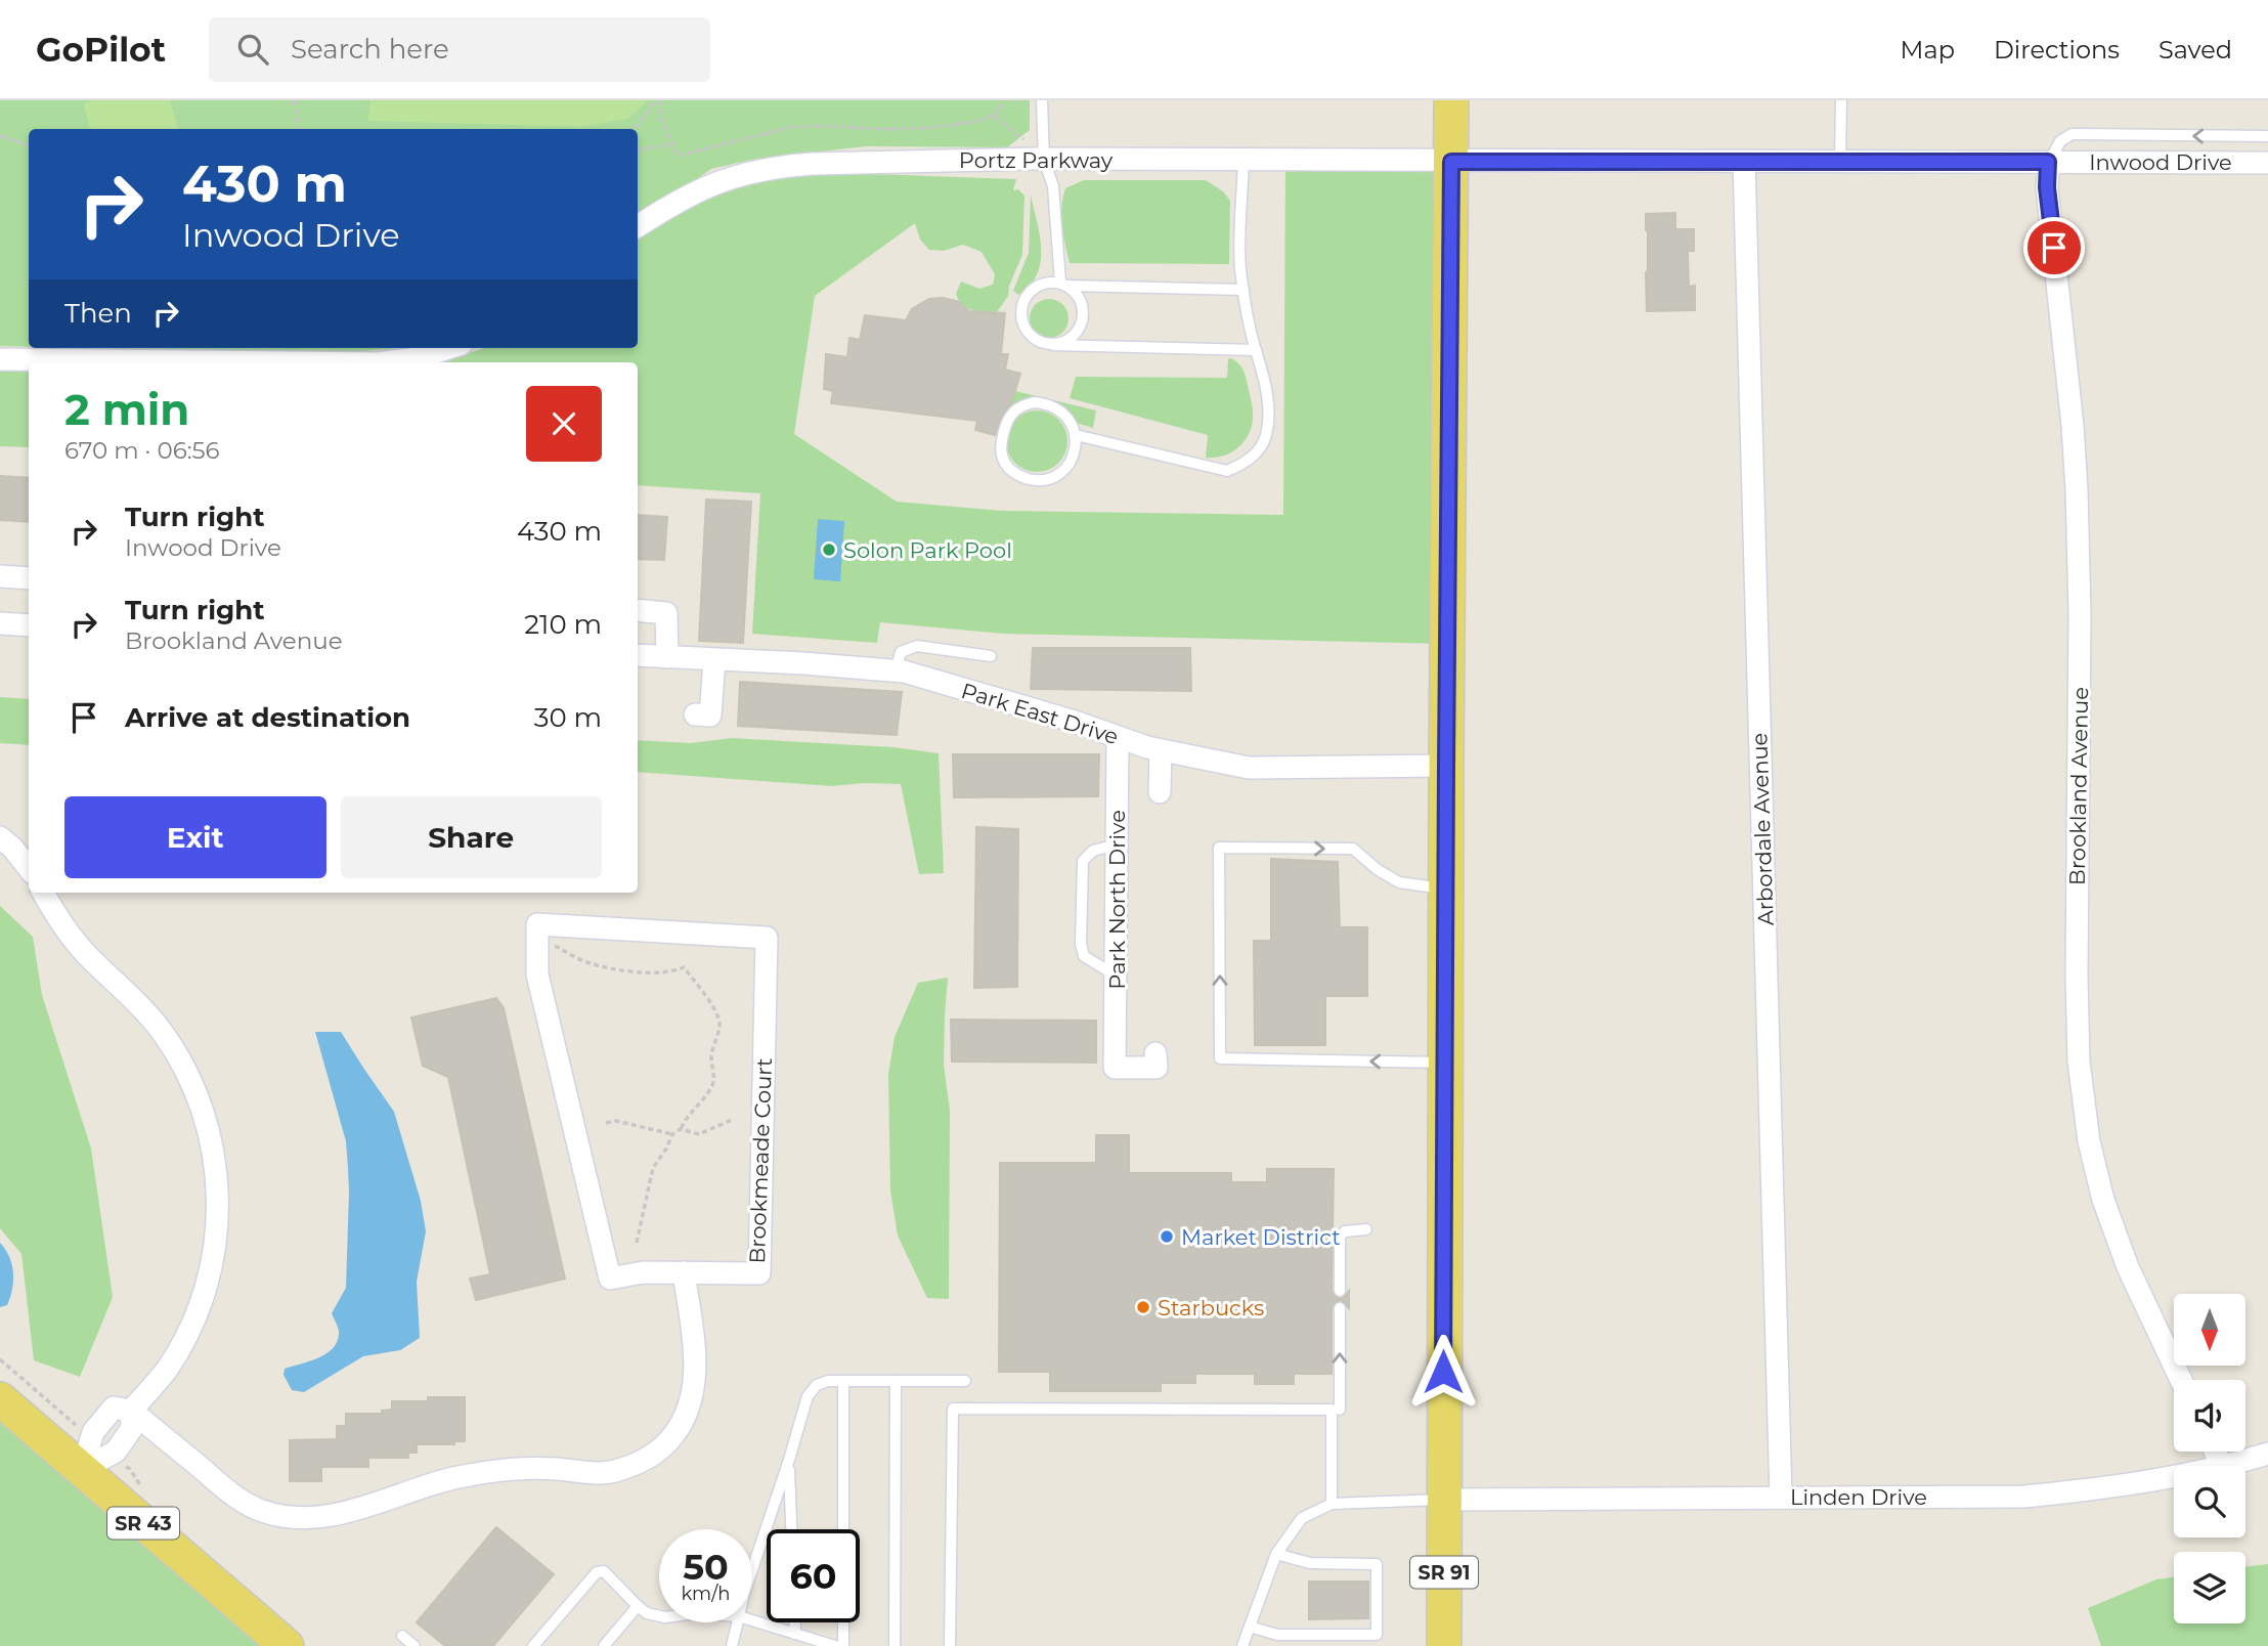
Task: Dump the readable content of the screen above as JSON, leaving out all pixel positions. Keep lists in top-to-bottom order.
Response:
{
  "streets": {
    "main road": ["SR 43", "SR 91"],
    "street": [
      "Portz Parkway",
      "Inwood Drive",
      "Park East Drive",
      "Brookland Avenue",
      "Arbordale Avenue",
      "Park North Drive",
      "Brookmeade Court",
      "Linden Drive"
    ]
  },
  "crossings": [
    ["Portz Parkway", "Inwood Drive"],
    ["Portz Parkway", "SR 91"],
    ["Inwood Drive", "Brookland Avenue"],
    ["Inwood Drive", "Arbordale Avenue"],
    ["Inwood Drive", "SR 91"],
    ["Park East Drive", "Park North Drive"],
    ["Park East Drive", "SR 91"],
    ["Arbordale Avenue", "Linden Drive"],
    ["Linden Drive", "SR 91"]
  ],
  "places": ["Solon Park Pool", "Market District", "Starbucks"],
  "north": "bottom",
  "page": {
    "header": "GoPilot",
    "search": "Search here",
    "nav": ["Map", "Directions", "Saved"],
    "turn": ["430 m", "Inwood Drive"],
    "then": "Then",
    "heading": ["2 min", "670 m · 06:56"],
    "list": [
      {
        "name": "Turn right",
        "note": "Inwood Drive",
        "value": "430 m"
      },
      {
        "name": "Turn right",
        "note": "Brookland Avenue",
        "value": "210 m"
      },
      {
        "name": "Arrive at destination",
        "value": "30 m"
      }
    ],
    "buttons": ["Exit", "Share"],
    "speed": "50 km/h",
    "limit": "60"
  }
}
